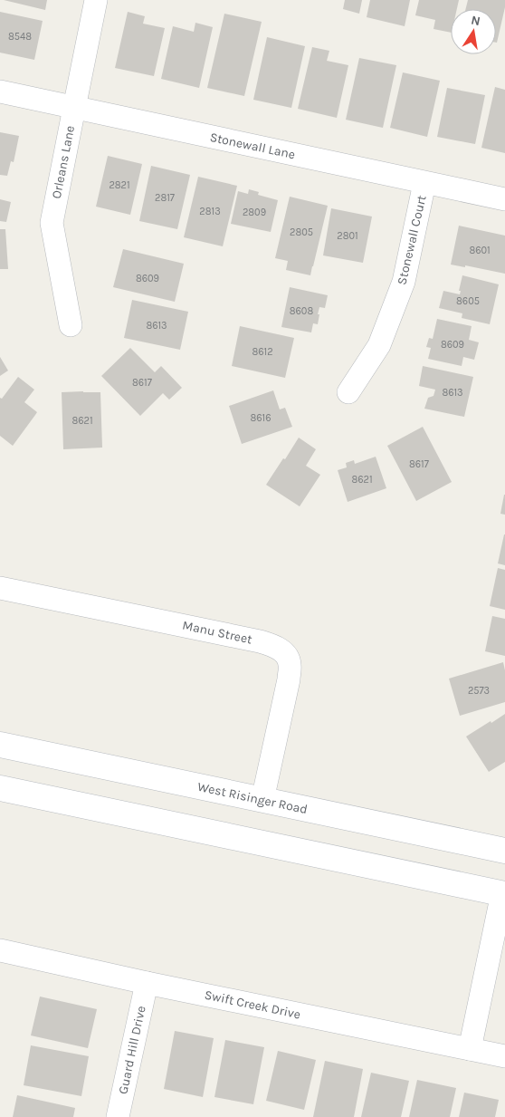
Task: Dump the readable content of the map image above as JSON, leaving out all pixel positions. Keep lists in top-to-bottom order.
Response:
{
  "streets": {
    "main road": ["West Risinger Road"],
    "street": [
      "Stonewall Lane",
      "Orleans Lane",
      "Stonewall Court",
      "Manu Street",
      "Swift Creek Drive",
      "Guard Hill Drive"
    ]
  },
  "crossings": [
    ["Stonewall Lane", "Orleans Lane"],
    ["Stonewall Lane", "Stonewall Court"],
    ["Manu Street", "West Risinger Road"],
    ["Swift Creek Drive", "Guard Hill Drive"]
  ],
  "house_numbers": [
    "8548",
    "2821",
    "2817",
    "2813",
    "2809",
    "2805",
    "2801",
    "8601",
    "8609",
    "8605",
    "8608",
    "8613",
    "8609",
    "8612",
    "8617",
    "8613",
    "8616",
    "8621",
    "8617",
    "8621",
    "2573"
  ],
  "north": "top"
}
